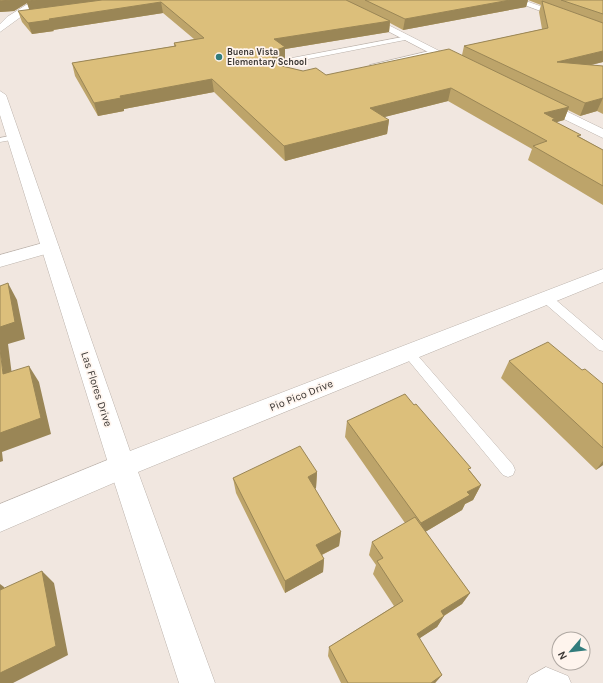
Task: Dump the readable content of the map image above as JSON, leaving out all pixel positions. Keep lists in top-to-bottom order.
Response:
{
  "streets": {
    "street": ["Las Flores Drive", "Pio Pico Drive"]
  },
  "crossings": [
    ["Las Flores Drive", "Pio Pico Drive"]
  ],
  "places": ["Buena Vista Elementary School"],
  "north": "bottom left"
}
